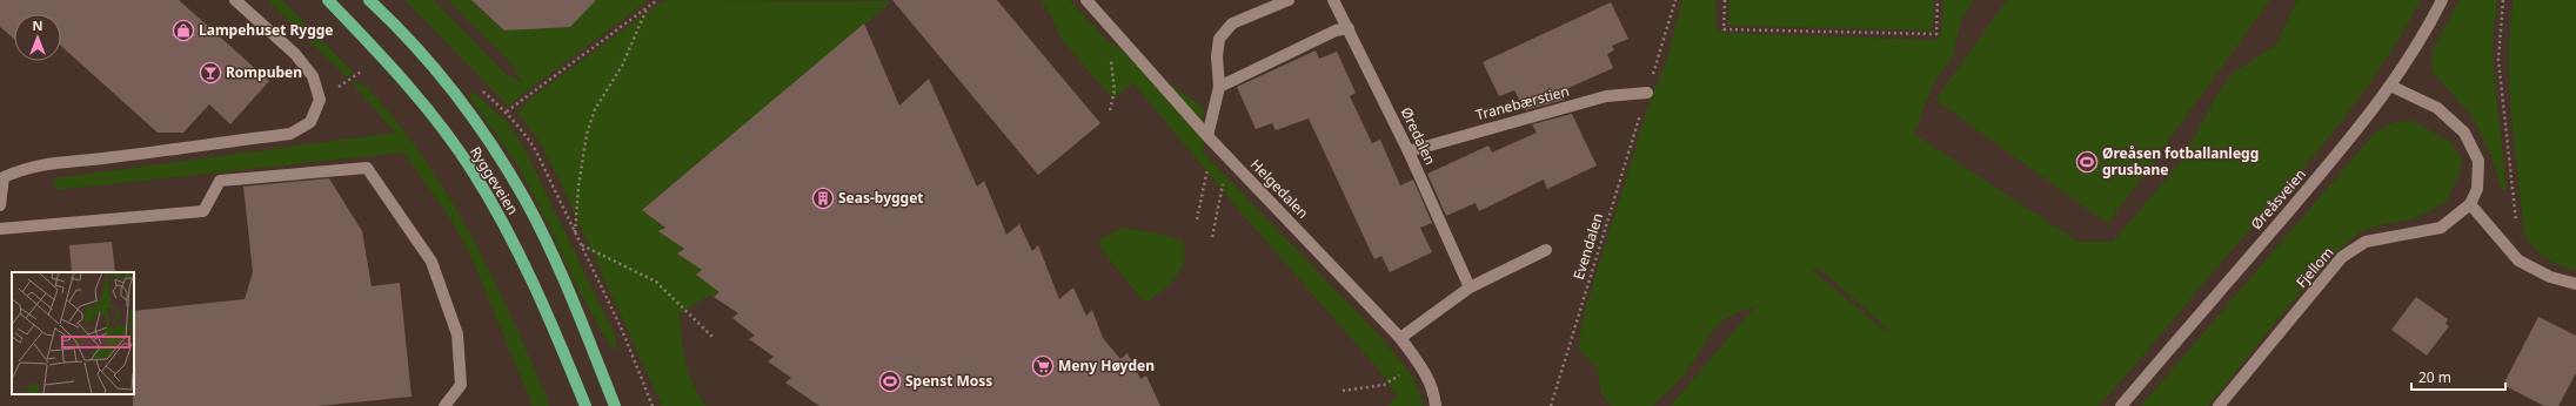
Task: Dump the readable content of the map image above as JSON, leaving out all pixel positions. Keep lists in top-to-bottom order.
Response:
{
  "streets": {
    "main road": ["Ryggeveien"],
    "street": [
      "Tranebærstien",
      "Øredalen",
      "Helgedalen",
      "Øreåsveien",
      "Fjellom"
    ],
    "path": ["Evendalen"]
  },
  "crossings": [
    ["Tranebærstien", "Øredalen"],
    ["Tranebærstien", "Evendalen"]
  ],
  "places": {
    "shop": ["Lampehuset Rygge"],
    "bar": ["Rompuben"],
    "sports": ["Øreåsen fotballanlegg grusbane", "Spenst Moss"],
    "building": ["Seas-bygget"],
    "supermarket": ["Meny Høyden"]
  },
  "scale_bar": "20 m",
  "north": "top"
}
